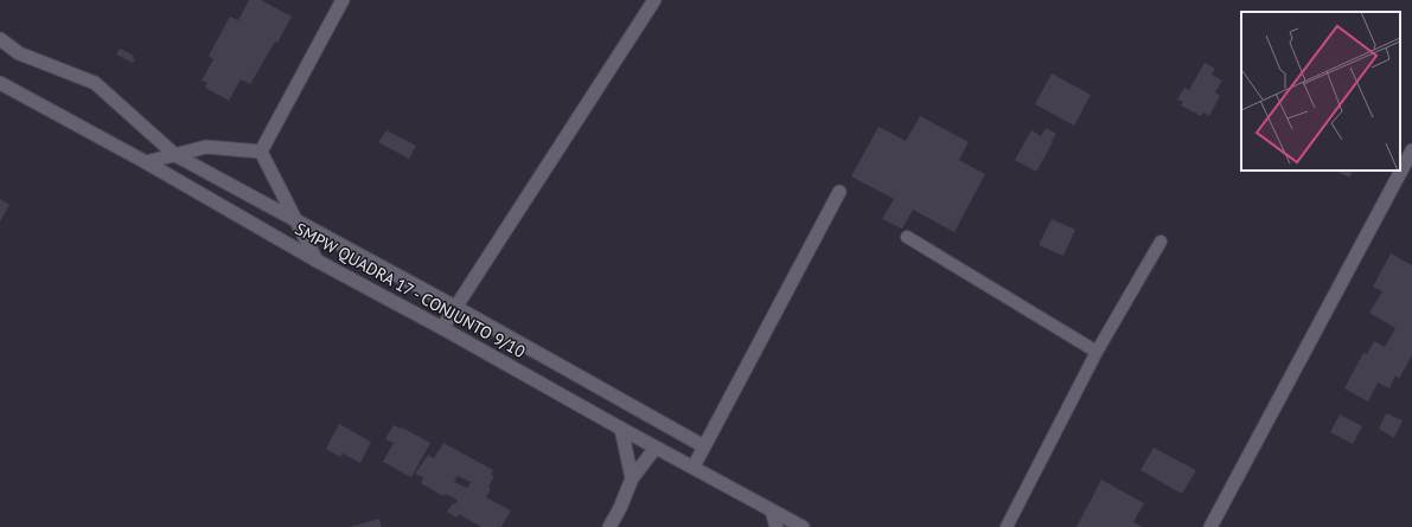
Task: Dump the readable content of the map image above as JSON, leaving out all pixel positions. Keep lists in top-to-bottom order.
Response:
{
  "streets": {
    "street": ["SMPW QUADRA 17 - CONJUNTO 9/10"]
  }
}
